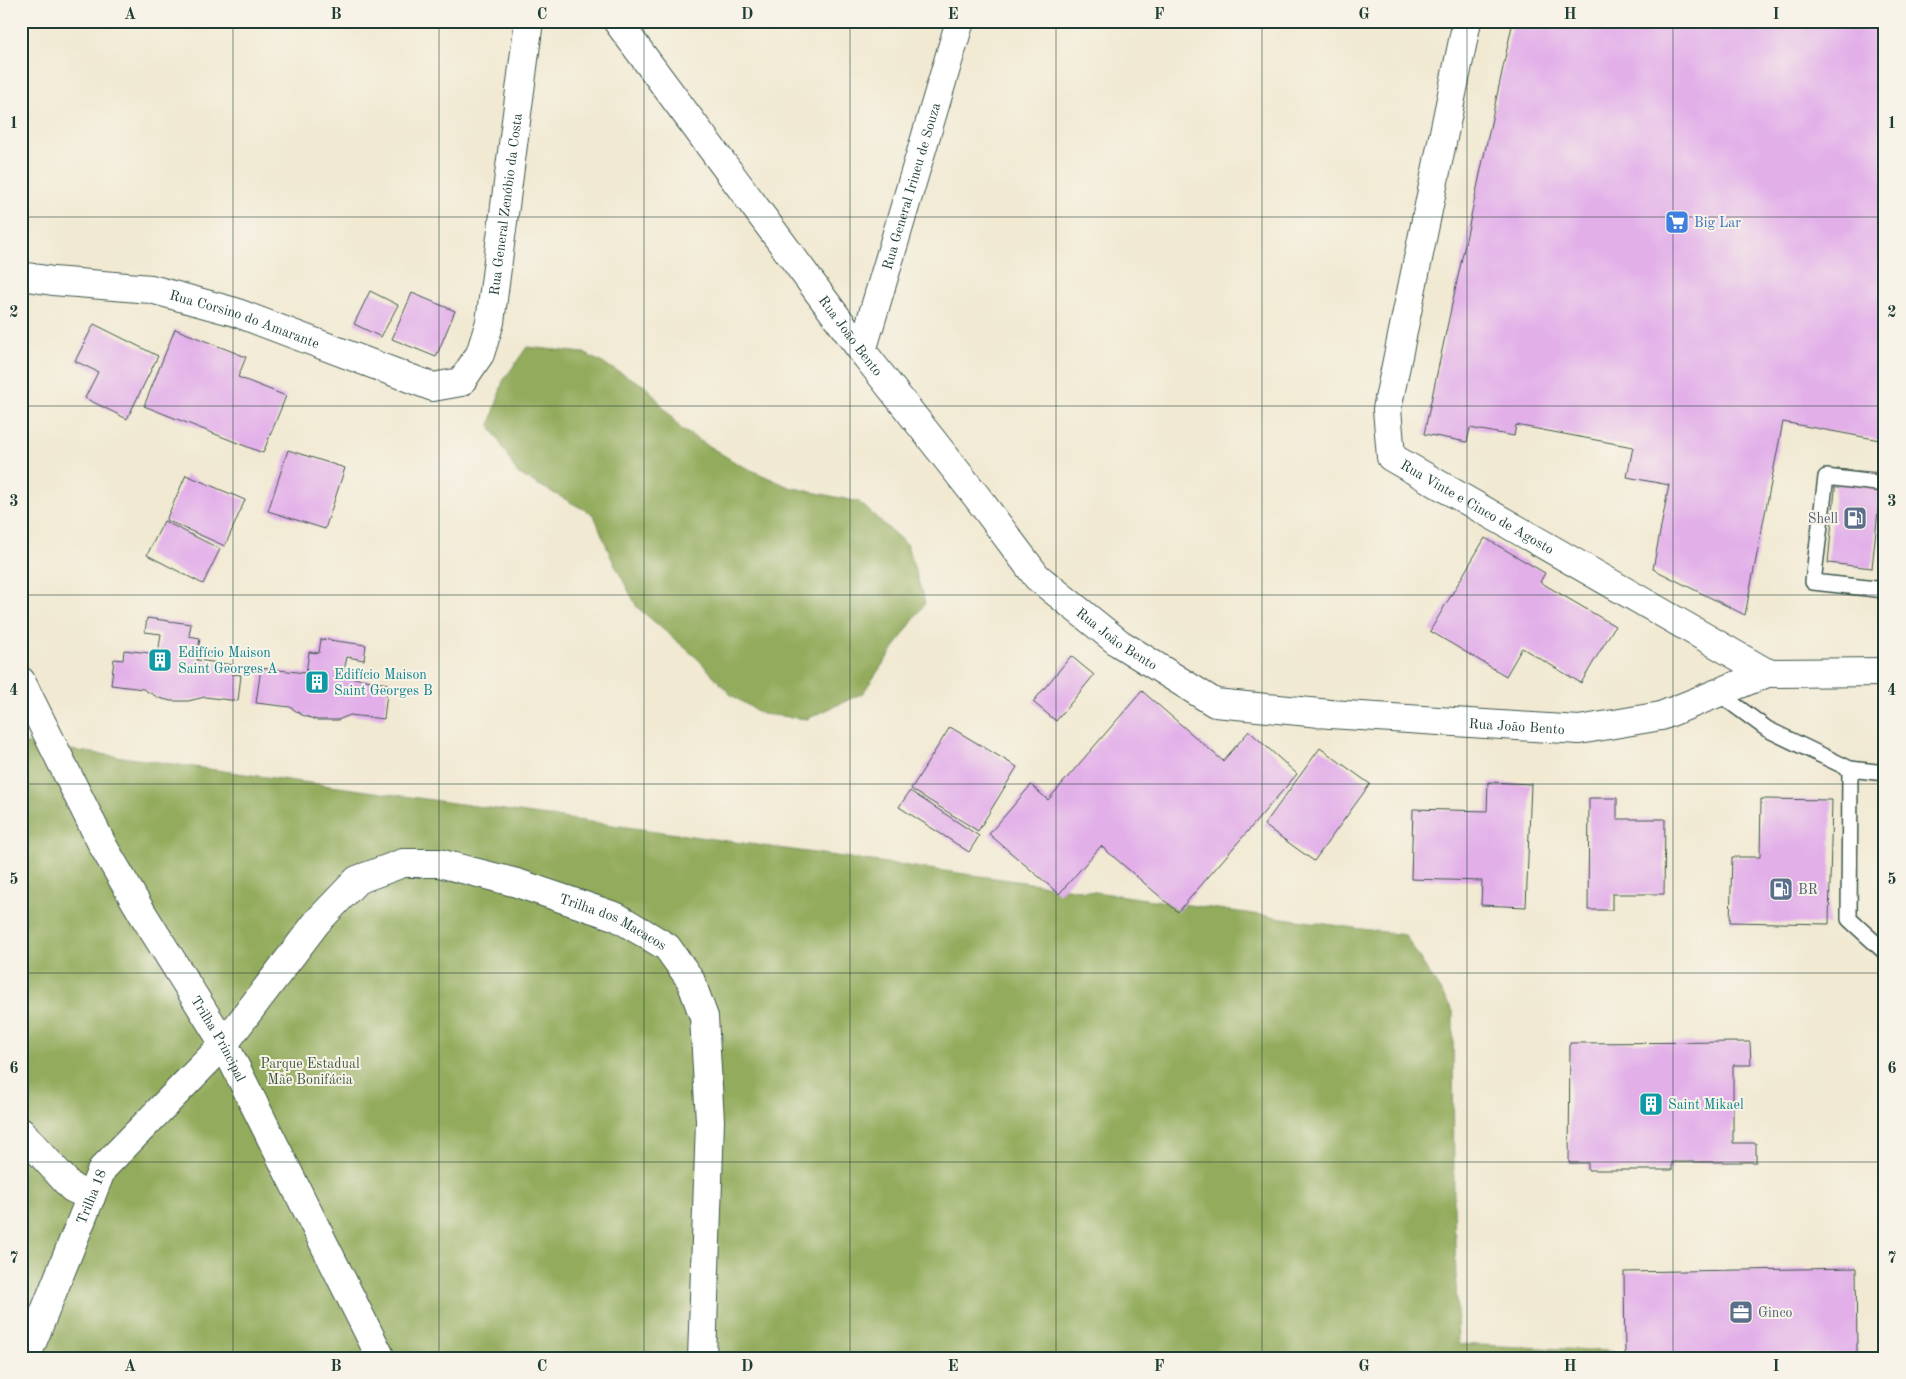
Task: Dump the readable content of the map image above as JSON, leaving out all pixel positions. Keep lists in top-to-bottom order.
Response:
{
  "streets": {
    "street": [
      "Rua General Irineu de Souza",
      "Rua General Zenóbio da Costa",
      "Rua Corsino do Amarante",
      "Rua João Bento",
      "Rua Vinte e Cinco de Agosto",
      "Trilha dos Macacos",
      "Trilha Principal",
      "Trilha 18"
    ]
  },
  "crossings": [
    ["Rua General Irineu de Souza", "Rua João Bento"],
    ["Rua General Zenóbio da Costa", "Rua Corsino do Amarante"],
    ["Rua João Bento", "Rua Vinte e Cinco de Agosto"],
    ["Trilha dos Macacos", "Trilha Principal"],
    ["Trilha dos Macacos", "Trilha 18"],
    ["Trilha Principal", "Trilha 18"]
  ],
  "parks": ["Parque Estadual Mãe Bonifácia"],
  "places": {
    "supermarket": ["Big Lar"],
    "fuel station": ["Shell", "BR"],
    "building": ["Edifício Maison Saint Georges A", "Edifício Maison Saint Georges B", "Saint Mikael"],
    "office": ["Ginco"]
  },
  "grid": {
    "columns": [
      "A",
      "B",
      "C",
      "D",
      "E",
      "F",
      "G",
      "H",
      "I"
    ],
    "rows": [
      "1",
      "2",
      "3",
      "4",
      "5",
      "6",
      "7"
    ]
  }
}
